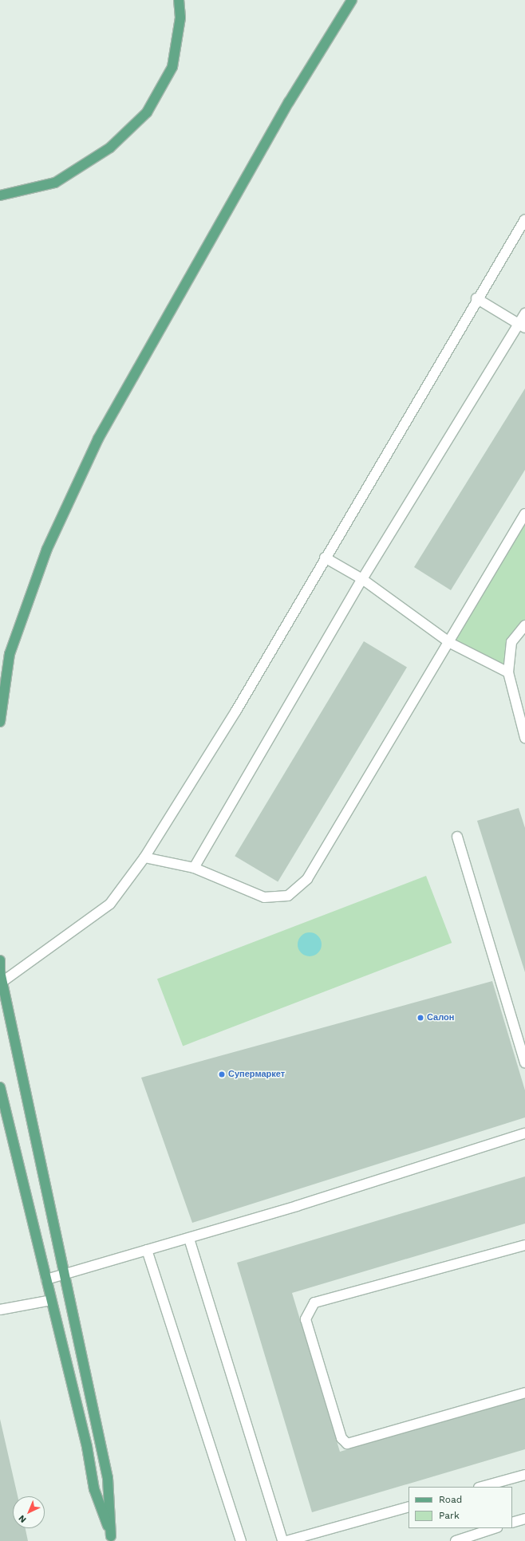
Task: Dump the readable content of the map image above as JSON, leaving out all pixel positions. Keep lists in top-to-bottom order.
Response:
{
  "places": ["Салон", "Супермаркет"],
  "legend": ["Road", "Park"],
  "north": "bottom left"
}
